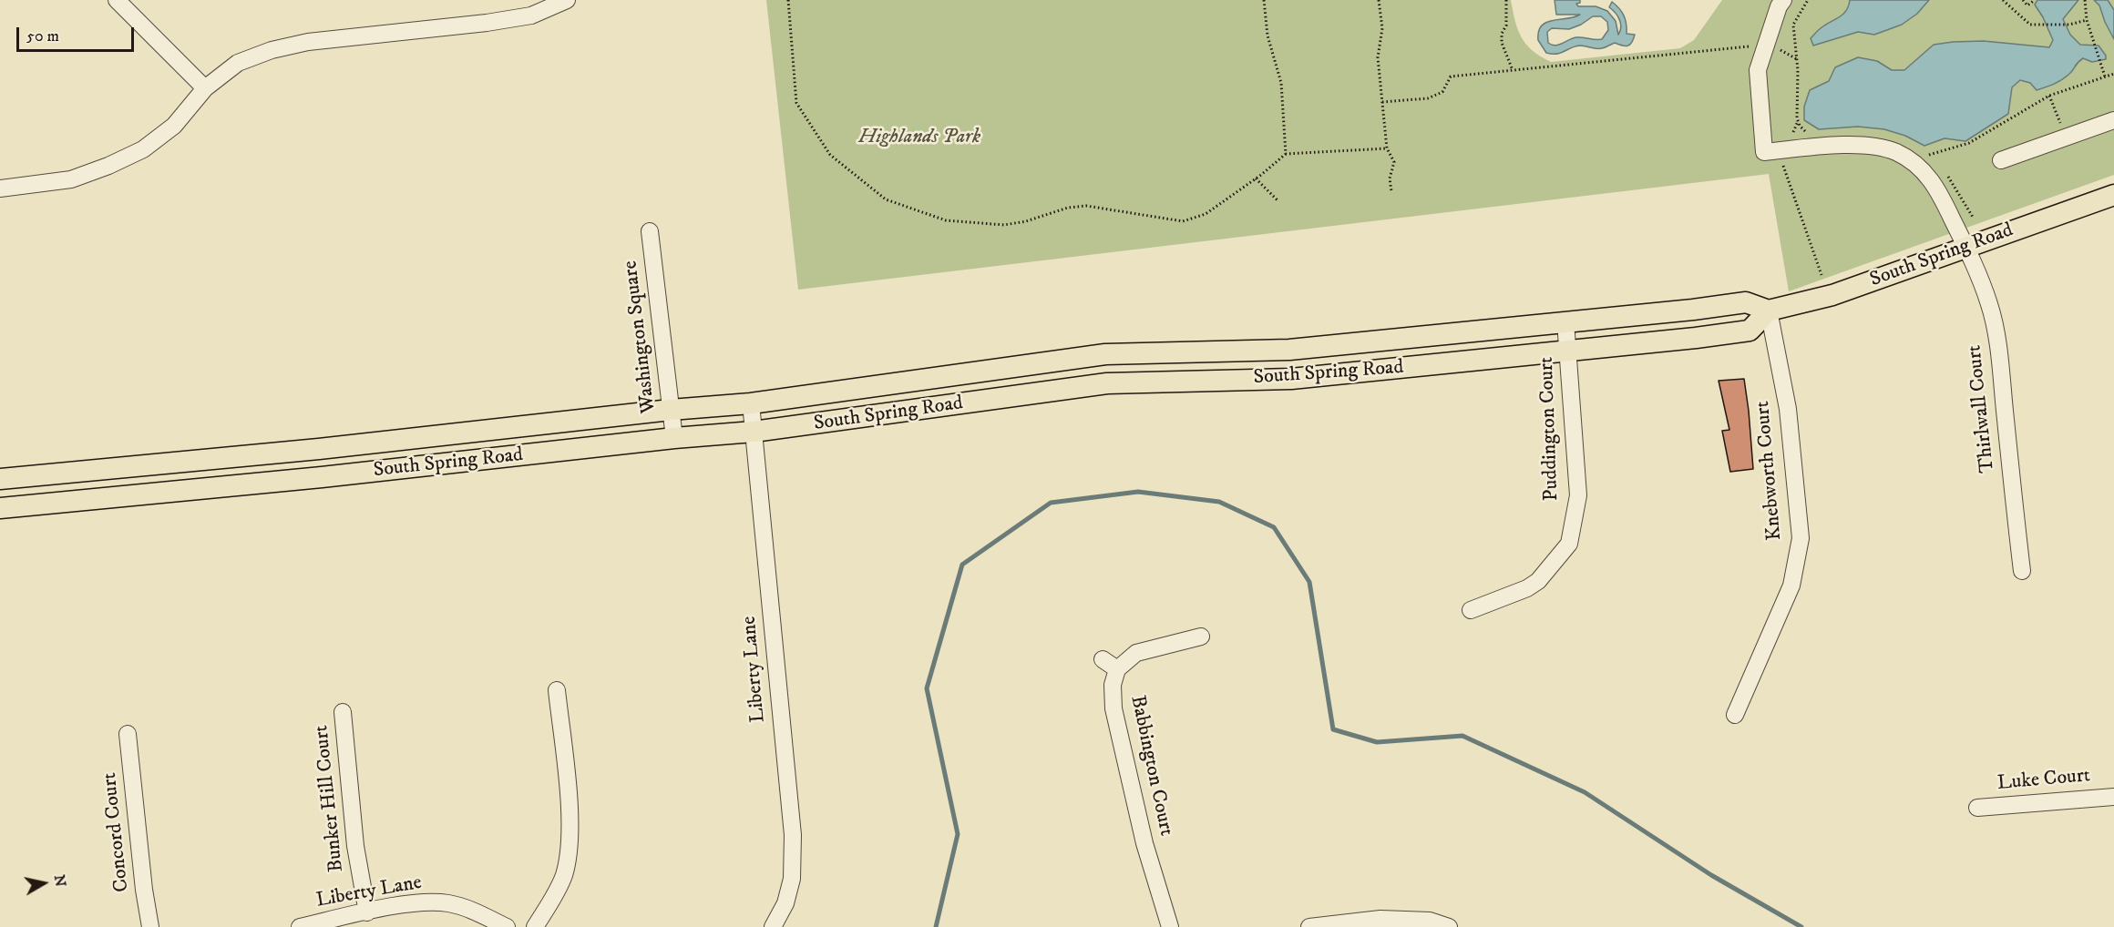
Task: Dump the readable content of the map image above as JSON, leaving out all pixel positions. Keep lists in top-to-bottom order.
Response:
{
  "streets": {
    "main road": ["South Spring Road"],
    "street": [
      "Washington Square",
      "Thirlwall Court",
      "Puddington Court",
      "Knebworth Court",
      "Liberty Lane",
      "Babbington Court",
      "Luke Court",
      "Bunker Hill Court",
      "Concord Court"
    ]
  },
  "crossings": [
    ["South Spring Road", "Washington Square"],
    ["South Spring Road", "Thirlwall Court"],
    ["South Spring Road", "Puddington Court"],
    ["South Spring Road", "Knebworth Court"],
    ["South Spring Road", "Liberty Lane"],
    ["Liberty Lane", "Bunker Hill Court"]
  ],
  "parks": ["Highlands Park"],
  "scale_bar": "50 m",
  "north": "right"
}
